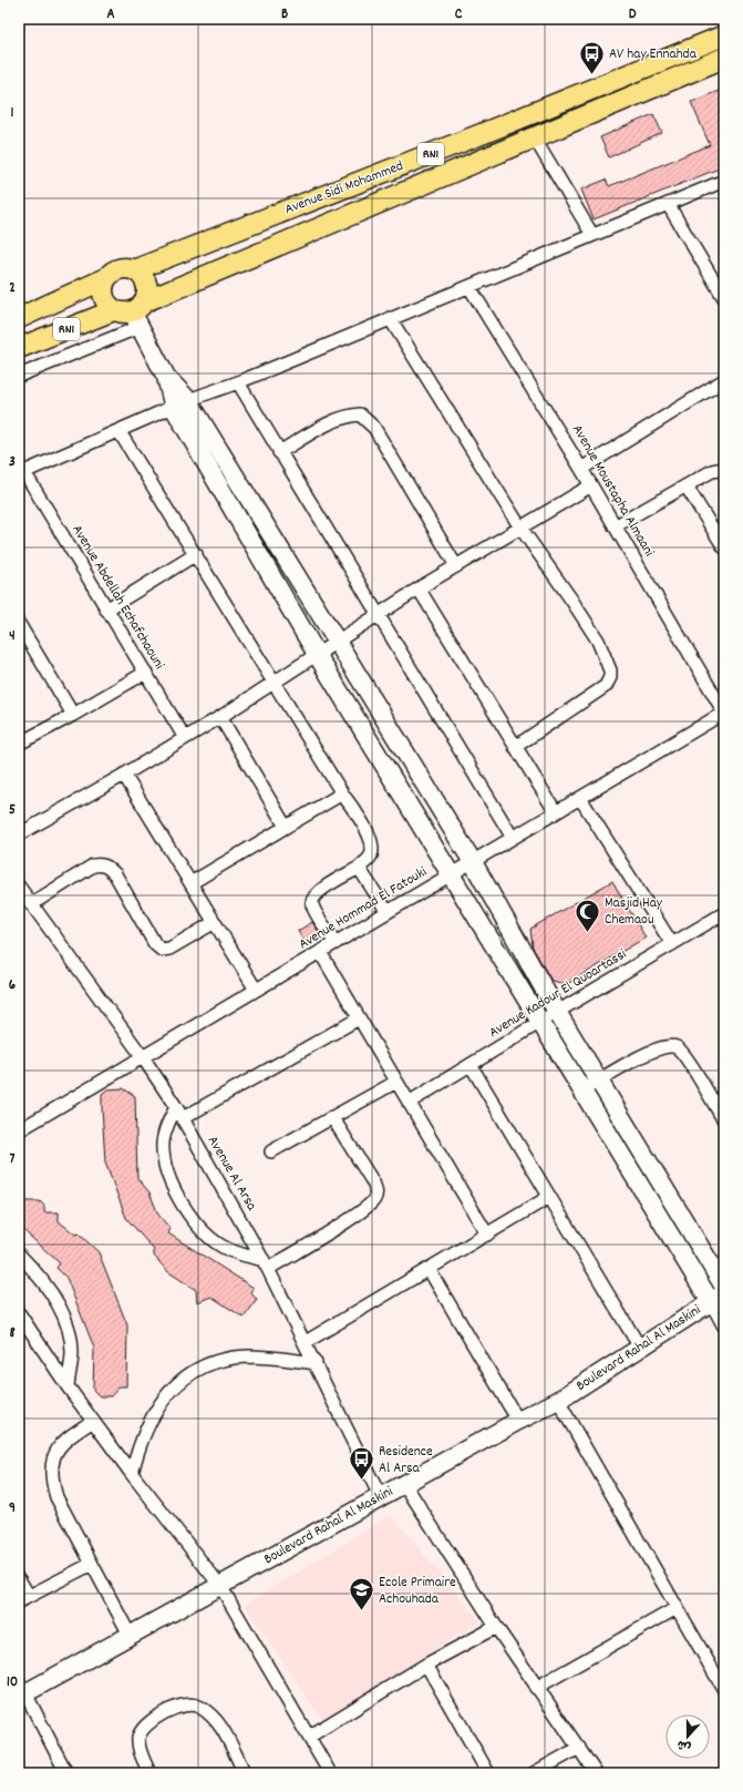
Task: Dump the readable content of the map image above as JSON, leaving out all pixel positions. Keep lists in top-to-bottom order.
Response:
{
  "streets": {
    "main road": ["RN1", "Avenue Sidi Mohammed"],
    "street": [
      "Avenue Moustapha Almaani",
      "Avenue Abdellah Echafchaouni",
      "Avenue Hommad El Fatouki",
      "Avenue Kadour El Quoartassi",
      "Avenue Al Arsa",
      "Boulevard Rahal Al Maskini"
    ]
  },
  "crossings": [
    ["RN1", "Avenue Sidi Mohammed"],
    ["Avenue Moustapha Almaani", "Avenue Hommad El Fatouki"],
    ["Avenue Hommad El Fatouki", "Avenue Al Arsa"],
    ["Avenue Al Arsa", "Boulevard Rahal Al Maskini"]
  ],
  "places": {
    "bus stop": ["AV hay Ennahda", "Residence Al Arsa"],
    "mosque": ["Masjid Hay Chemaou"],
    "school or university": ["Ecole Primaire Achouhada"]
  },
  "north": "bottom",
  "grid": {
    "columns": [
      "A",
      "B",
      "C",
      "D"
    ],
    "rows": [
      "1",
      "2",
      "3",
      "4",
      "5",
      "6",
      "7",
      "8",
      "9",
      "10"
    ]
  }
}
